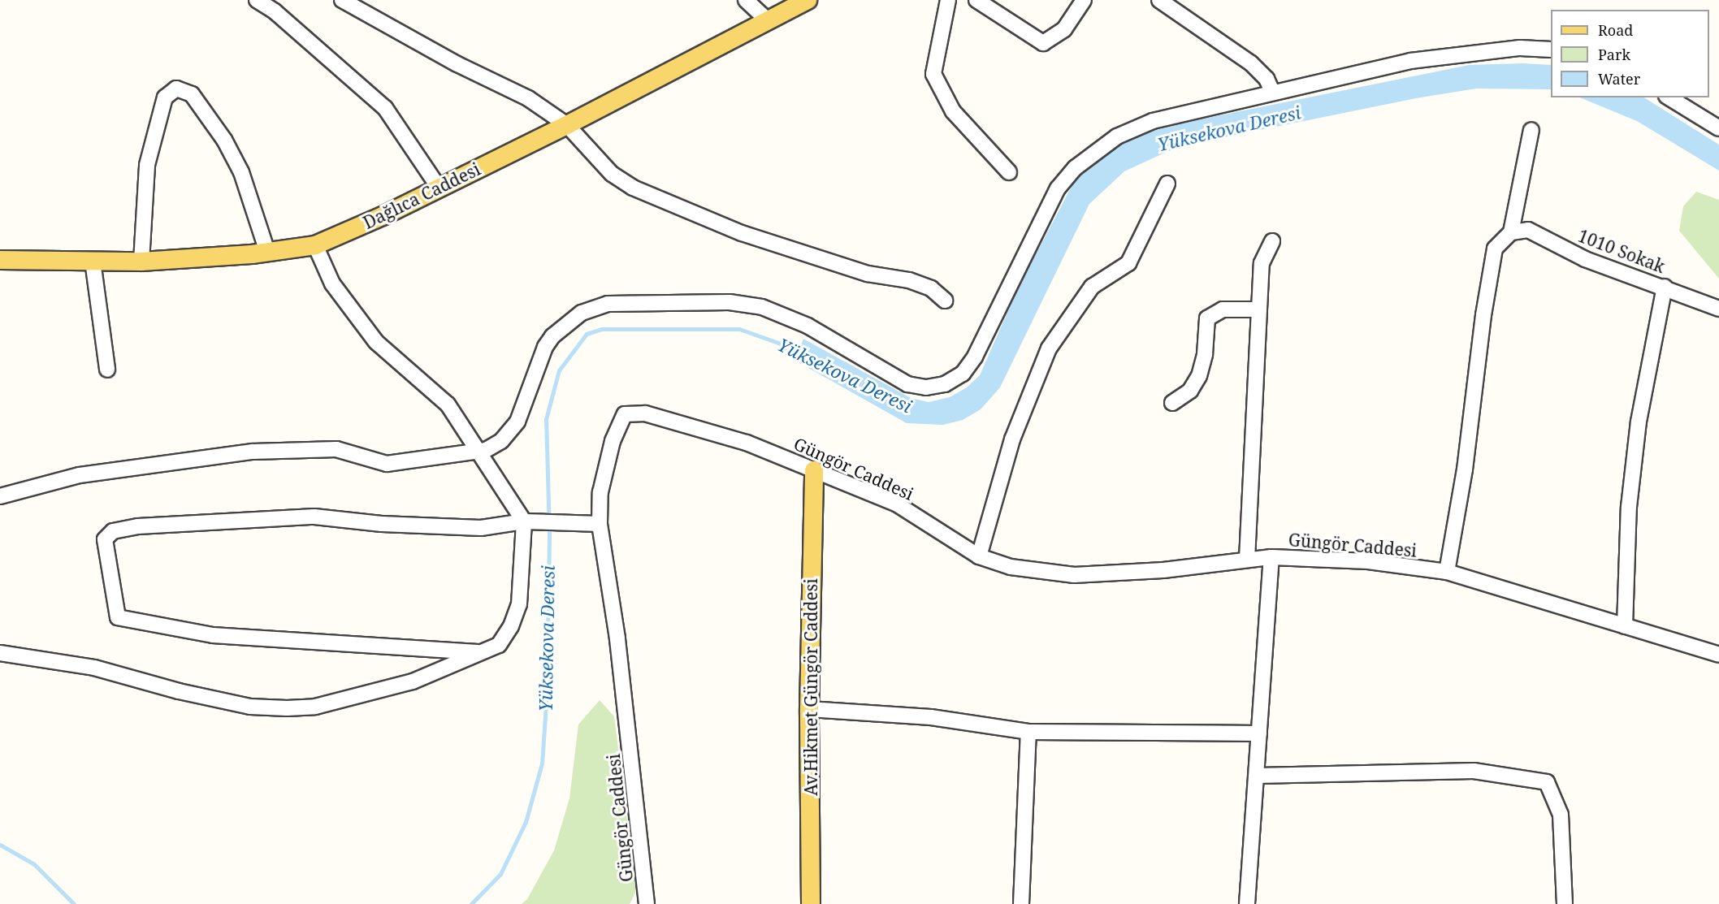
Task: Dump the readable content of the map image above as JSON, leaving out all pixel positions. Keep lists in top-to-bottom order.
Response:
{
  "streets": {
    "main road": ["Dağlıca Caddesi", "Av.Hikmet Güngör Caddesi"],
    "street": ["1010 Sokak", "Güngör Caddesi"]
  },
  "crossings": [
    ["Güngör Caddesi", "Av.Hikmet Güngör Caddesi"]
  ],
  "water": ["Yüksekova Deresi"],
  "legend": ["Road", "Park", "Water"]
}
